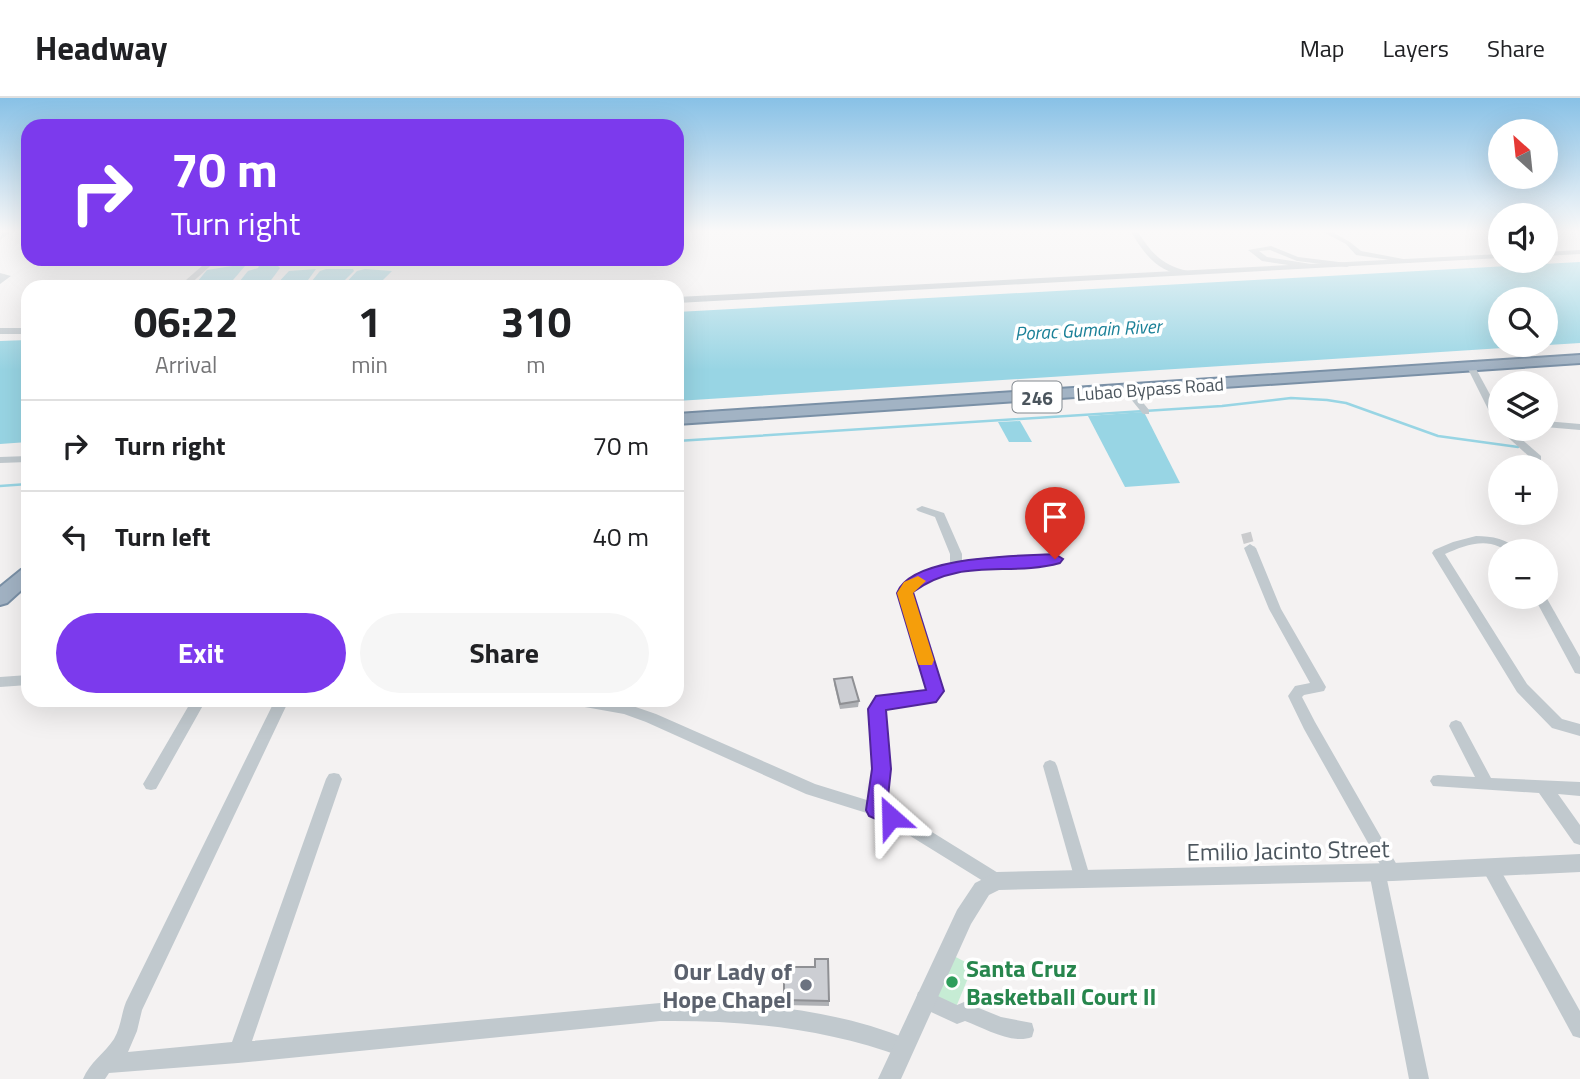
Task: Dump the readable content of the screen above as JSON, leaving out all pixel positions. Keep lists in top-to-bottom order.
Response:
{
  "streets": {
    "highway": ["Lubao Bypass Road", "246"],
    "street": ["Emilio Jacinto Street"]
  },
  "water": ["Porac Gumain River"],
  "places": ["Santa Cruz Basketball Court II", "Our Lady of Hope Chapel"],
  "north": "top left",
  "page": {
    "header": "Headway",
    "nav": ["Map", "Layers", "Share"],
    "map_buttons": ["+", "−"],
    "turn": ["70 m", "Turn right"],
    "eta": [
      "06:22",
      "Arrival",
      "1",
      "min",
      "310",
      "m"
    ],
    "list": [
      {
        "name": "Turn right",
        "value": "70 m"
      },
      {
        "name": "Turn left",
        "value": "40 m"
      }
    ],
    "buttons": ["Exit", "Share"]
  }
}
